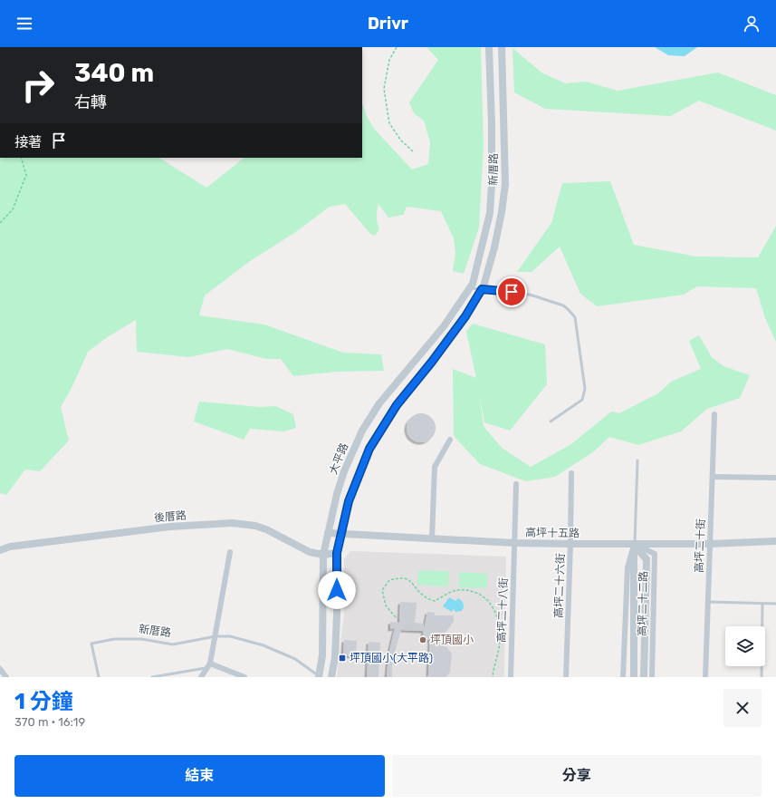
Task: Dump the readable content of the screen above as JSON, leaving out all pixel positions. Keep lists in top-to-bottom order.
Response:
{
  "streets": {
    "street": [
      "新厝路",
      "大平路",
      "後厝路",
      "高坪十五路",
      "高坪二十街",
      "高坪二十六街",
      "高坪二十二路",
      "高坪二十八街"
    ]
  },
  "crossings": [
    ["新厝路", "大平路"],
    ["大平路", "後厝路"],
    ["大平路", "高坪十五路"],
    ["高坪十五路", "高坪二十街"],
    ["高坪十五路", "高坪二十六街"],
    ["高坪十五路", "高坪二十二路"],
    ["高坪十五路", "高坪二十八街"]
  ],
  "places": {
    "other": ["坪頂國小"],
    "transit": ["坪頂國小(大平路)"]
  },
  "page": {
    "header": "Drivr",
    "turn": ["340 m", "右轉"],
    "then": "接著",
    "heading": ["1 分鐘", "370 m · 16:19"],
    "buttons": ["結束", "分享"]
  }
}
